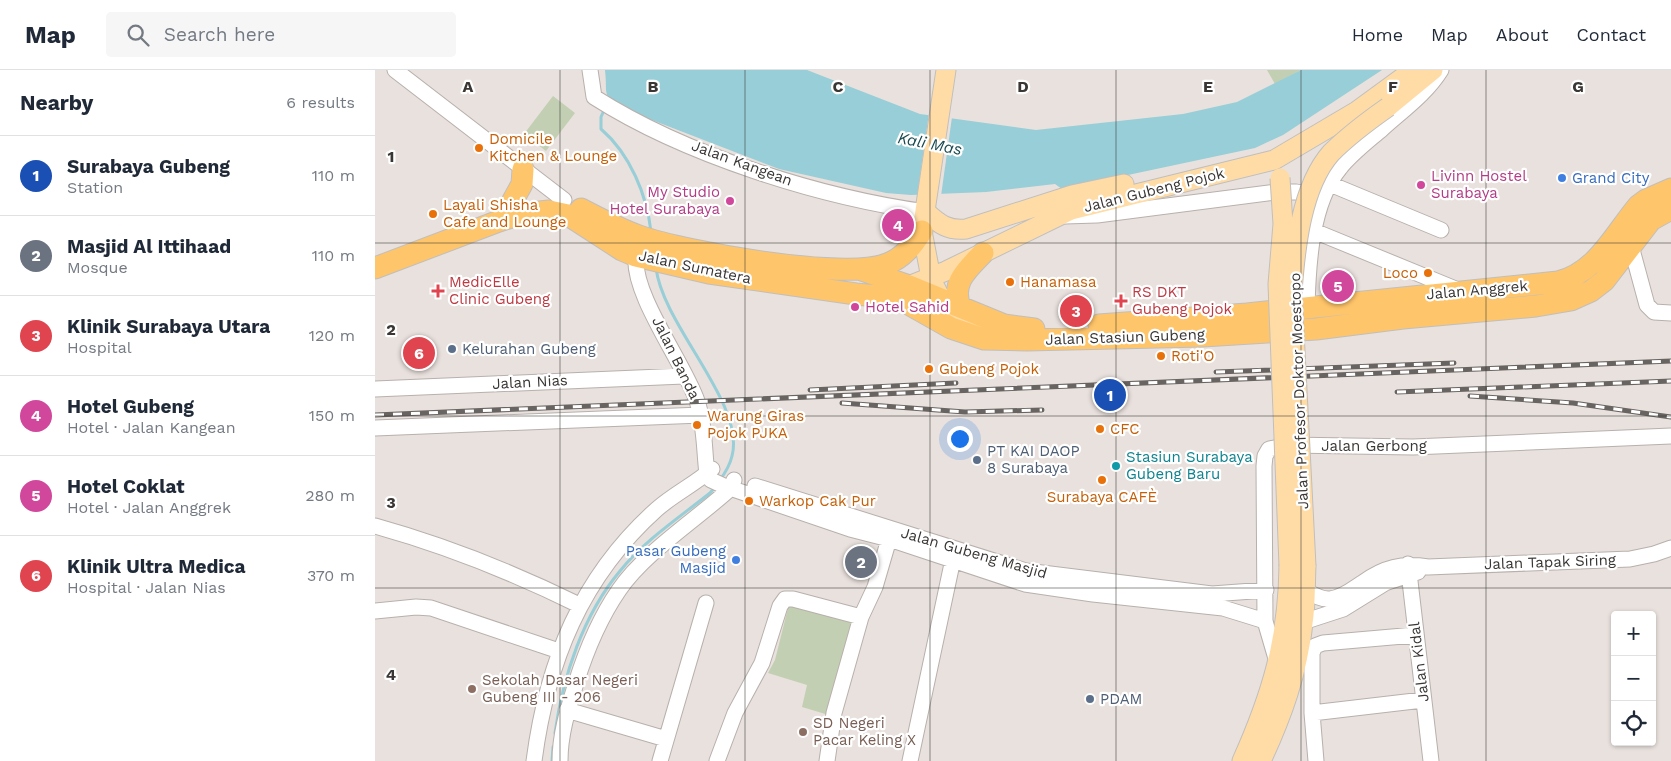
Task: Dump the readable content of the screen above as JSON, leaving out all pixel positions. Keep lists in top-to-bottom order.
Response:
{
  "streets": {
    "highway": ["Jalan Sumatera", "Jalan Anggrek", "Jalan Stasiun Gubeng"],
    "main road": ["Jalan Gubeng Pojok", "Jalan Profesor Doktor Moestopo"],
    "street": [
      "Jalan Kangean",
      "Jalan Banda",
      "Jalan Nias",
      "Jalan Gerbong",
      "Jalan Gubeng Masjid",
      "Jalan Tapak Siring",
      "Jalan Kidal"
    ]
  },
  "crossings": [
    ["Jalan Kangean", "Jalan Gubeng Pojok"],
    ["Jalan Kangean", "Jalan Stasiun Gubeng"],
    ["Jalan Gubeng Pojok", "Jalan Sumatera"],
    ["Jalan Gubeng Pojok", "Jalan Stasiun Gubeng"],
    ["Jalan Gubeng Pojok", "Jalan Profesor Doktor Moestopo"],
    ["Jalan Sumatera", "Jalan Stasiun Gubeng"],
    ["Jalan Sumatera", "Jalan Banda"],
    ["Jalan Anggrek", "Jalan Stasiun Gubeng"],
    ["Jalan Banda", "Jalan Nias"],
    ["Jalan Banda", "Jalan Gubeng Masjid"],
    ["Jalan Profesor Doktor Moestopo", "Jalan Gerbong"],
    ["Jalan Profesor Doktor Moestopo", "Jalan Tapak Siring"],
    ["Jalan Gerbong", "Jalan Gubeng Masjid"],
    ["Jalan Tapak Siring", "Jalan Kidal"]
  ],
  "water": ["Kali Mas"],
  "places": {
    "other": [
      "Domicile Kitchen & Lounge",
      "Grand City",
      "Livinn Hostel Surabaya",
      "My Studio Hotel Surabaya",
      "Layali Shisha Cafe and Lounge",
      "Loco",
      "Hanamasa",
      "Hotel Sahid",
      "Kelurahan Gubeng",
      "Roti'O",
      "Gubeng Pojok",
      "Warung Giras Pojok PJKA",
      "CFC",
      "PT KAI DAOP 8 Surabaya",
      "Stasiun Surabaya Gubeng Baru",
      "Surabaya CAFÈ",
      "Warkop Cak Pur",
      "Pasar Gubeng Masjid",
      "Sekolah Dasar Negeri Gubeng III - 206",
      "PDAM",
      "SD Negeri Pacar Keling X"
    ],
    "health": ["MedicElle Clinic Gubeng", "RS DKT Gubeng Pojok"]
  },
  "page": {
    "header": "Map",
    "search": "Search here",
    "nav": [
      "Home",
      "Map",
      "About",
      "Contact"
    ],
    "heading": ["Nearby", "6 results"],
    "list": [
      {
        "mark": "1",
        "name": "Surabaya Gubeng",
        "note": "Station",
        "value": "110 m"
      },
      {
        "mark": "2",
        "name": "Masjid Al Ittihaad",
        "note": "Mosque",
        "value": "110 m"
      },
      {
        "mark": "3",
        "name": "Klinik Surabaya Utara",
        "note": "Hospital",
        "value": "120 m"
      },
      {
        "mark": "4",
        "name": "Hotel Gubeng",
        "note": "Hotel · Jalan Kangean",
        "value": "150 m"
      },
      {
        "mark": "5",
        "name": "Hotel Coklat",
        "note": "Hotel · Jalan Anggrek",
        "value": "280 m"
      },
      {
        "mark": "6",
        "name": "Klinik Ultra Medica",
        "note": "Hospital · Jalan Nias",
        "value": "370 m"
      }
    ],
    "pins": [
      "4",
      "5",
      "3",
      "6",
      "1",
      "2"
    ],
    "map_buttons": ["+", "−"]
  },
  "grid": {
    "columns": [
      "A",
      "B",
      "C",
      "D",
      "E",
      "F",
      "G"
    ],
    "rows": [
      "1",
      "2",
      "3",
      "4"
    ]
  }
}
